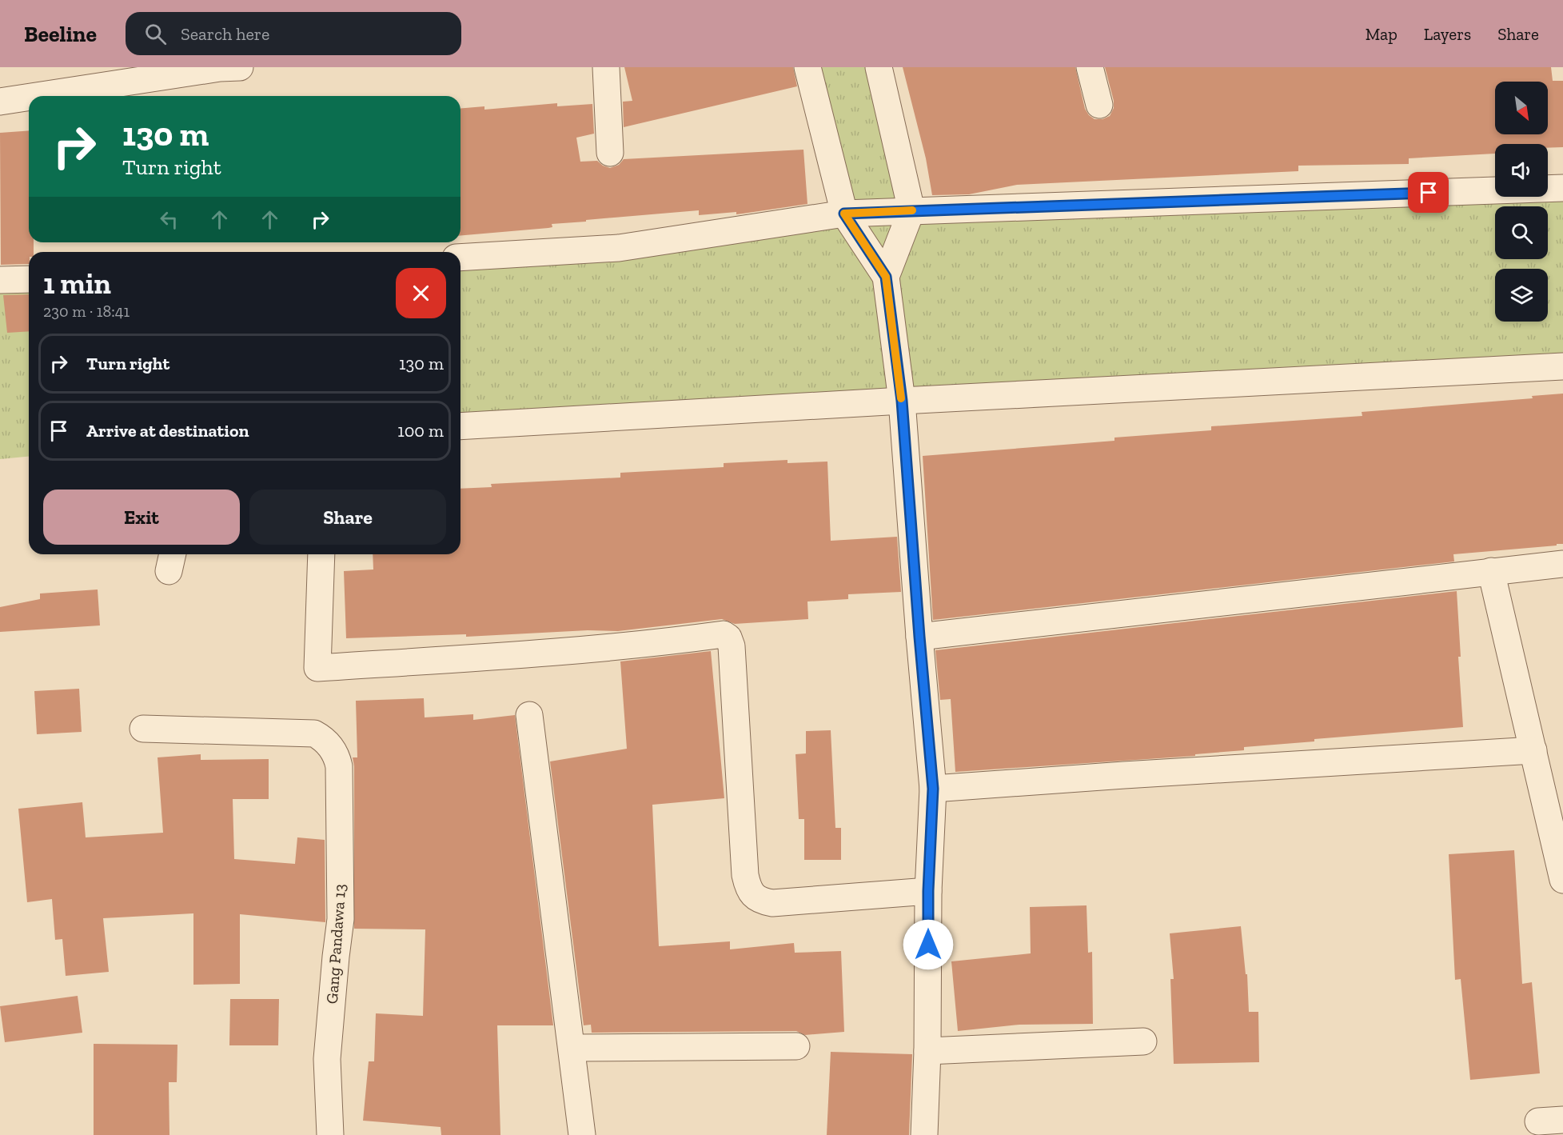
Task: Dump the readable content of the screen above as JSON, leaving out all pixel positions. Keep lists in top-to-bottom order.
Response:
{
  "streets": {
    "street": ["Gang Pandawa 13"]
  },
  "north": "bottom right",
  "page": {
    "header": "Beeline",
    "search": "Search here",
    "nav": ["Map", "Layers", "Share"],
    "turn": ["130 m", "Turn right"],
    "heading": ["1 min", "230 m · 18:41"],
    "list": [
      {
        "name": "Turn right",
        "value": "130 m"
      },
      {
        "name": "Arrive at destination",
        "value": "100 m"
      }
    ],
    "buttons": ["Exit", "Share"]
  }
}
